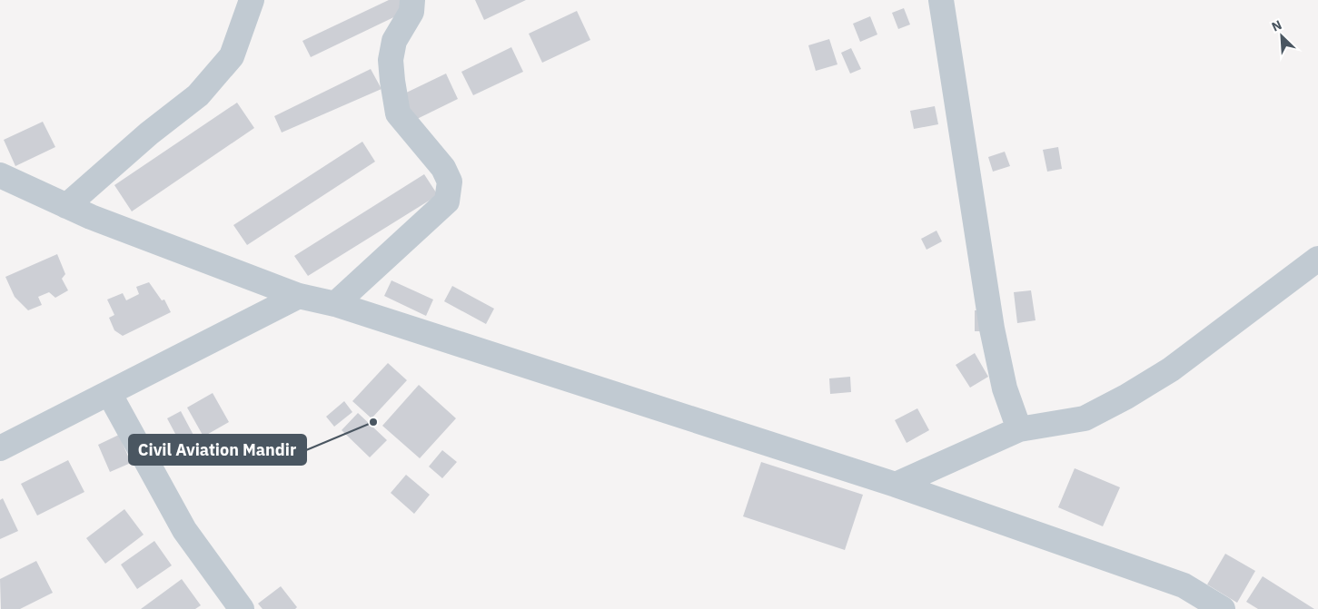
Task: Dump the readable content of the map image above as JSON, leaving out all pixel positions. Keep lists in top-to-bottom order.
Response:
{
  "places": ["Civil Aviation Mandir"],
  "north": "top left"
}
